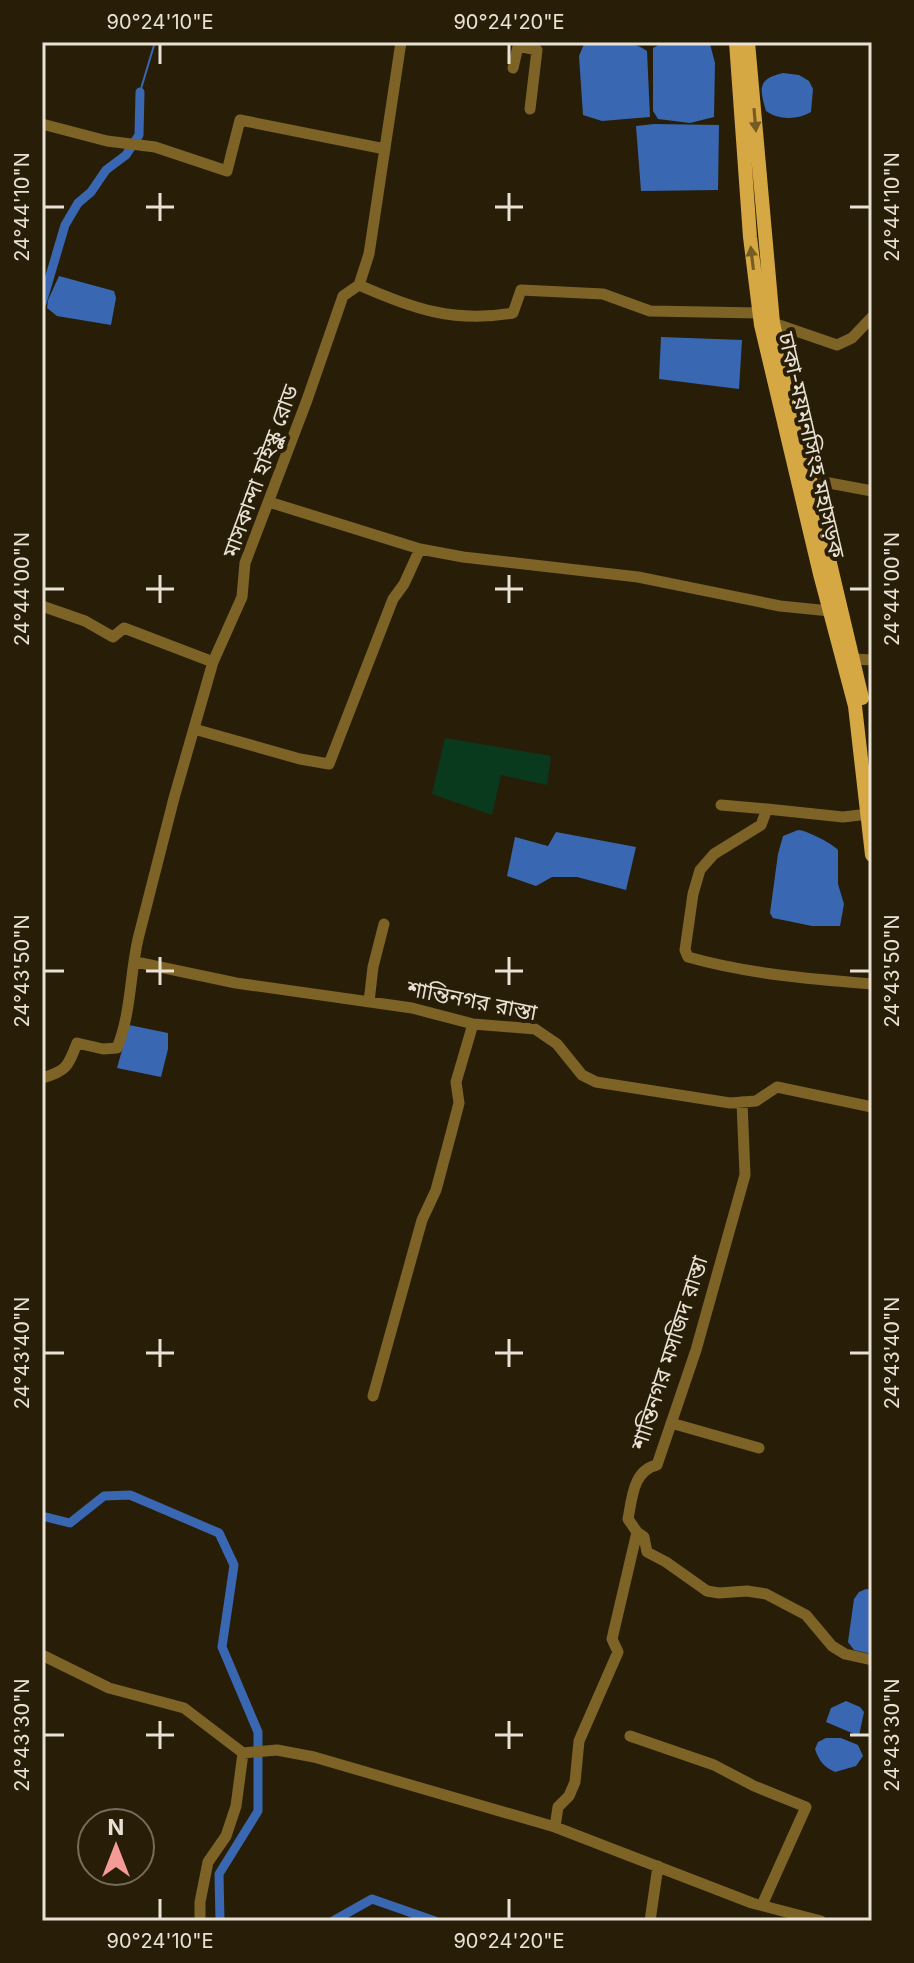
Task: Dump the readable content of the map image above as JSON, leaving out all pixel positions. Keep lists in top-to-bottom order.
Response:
{
  "streets": {
    "main road": ["ঢাকা-ময়মনসিংহ মহাসড়ক"],
    "street": ["মাসকান্দা হাইস্কুল রোড", "শান্তিনগর রাস্তা", "শান্তিনগর মসজিদ রাস্তা"]
  },
  "crossings": [
    ["মাসকান্দা হাইস্কুল রোড", "শান্তিনগর রাস্তা"],
    ["শান্তিনগর রাস্তা", "শান্তিনগর মসজিদ রাস্তা"]
  ],
  "north": "top",
  "coordinates": [
    "90°24'10\"E",
    "90°24'20\"E",
    "24°44'10\"N",
    "24°44'00\"N",
    "24°43'50\"N",
    "24°43'40\"N",
    "24°43'30\"N"
  ]
}
